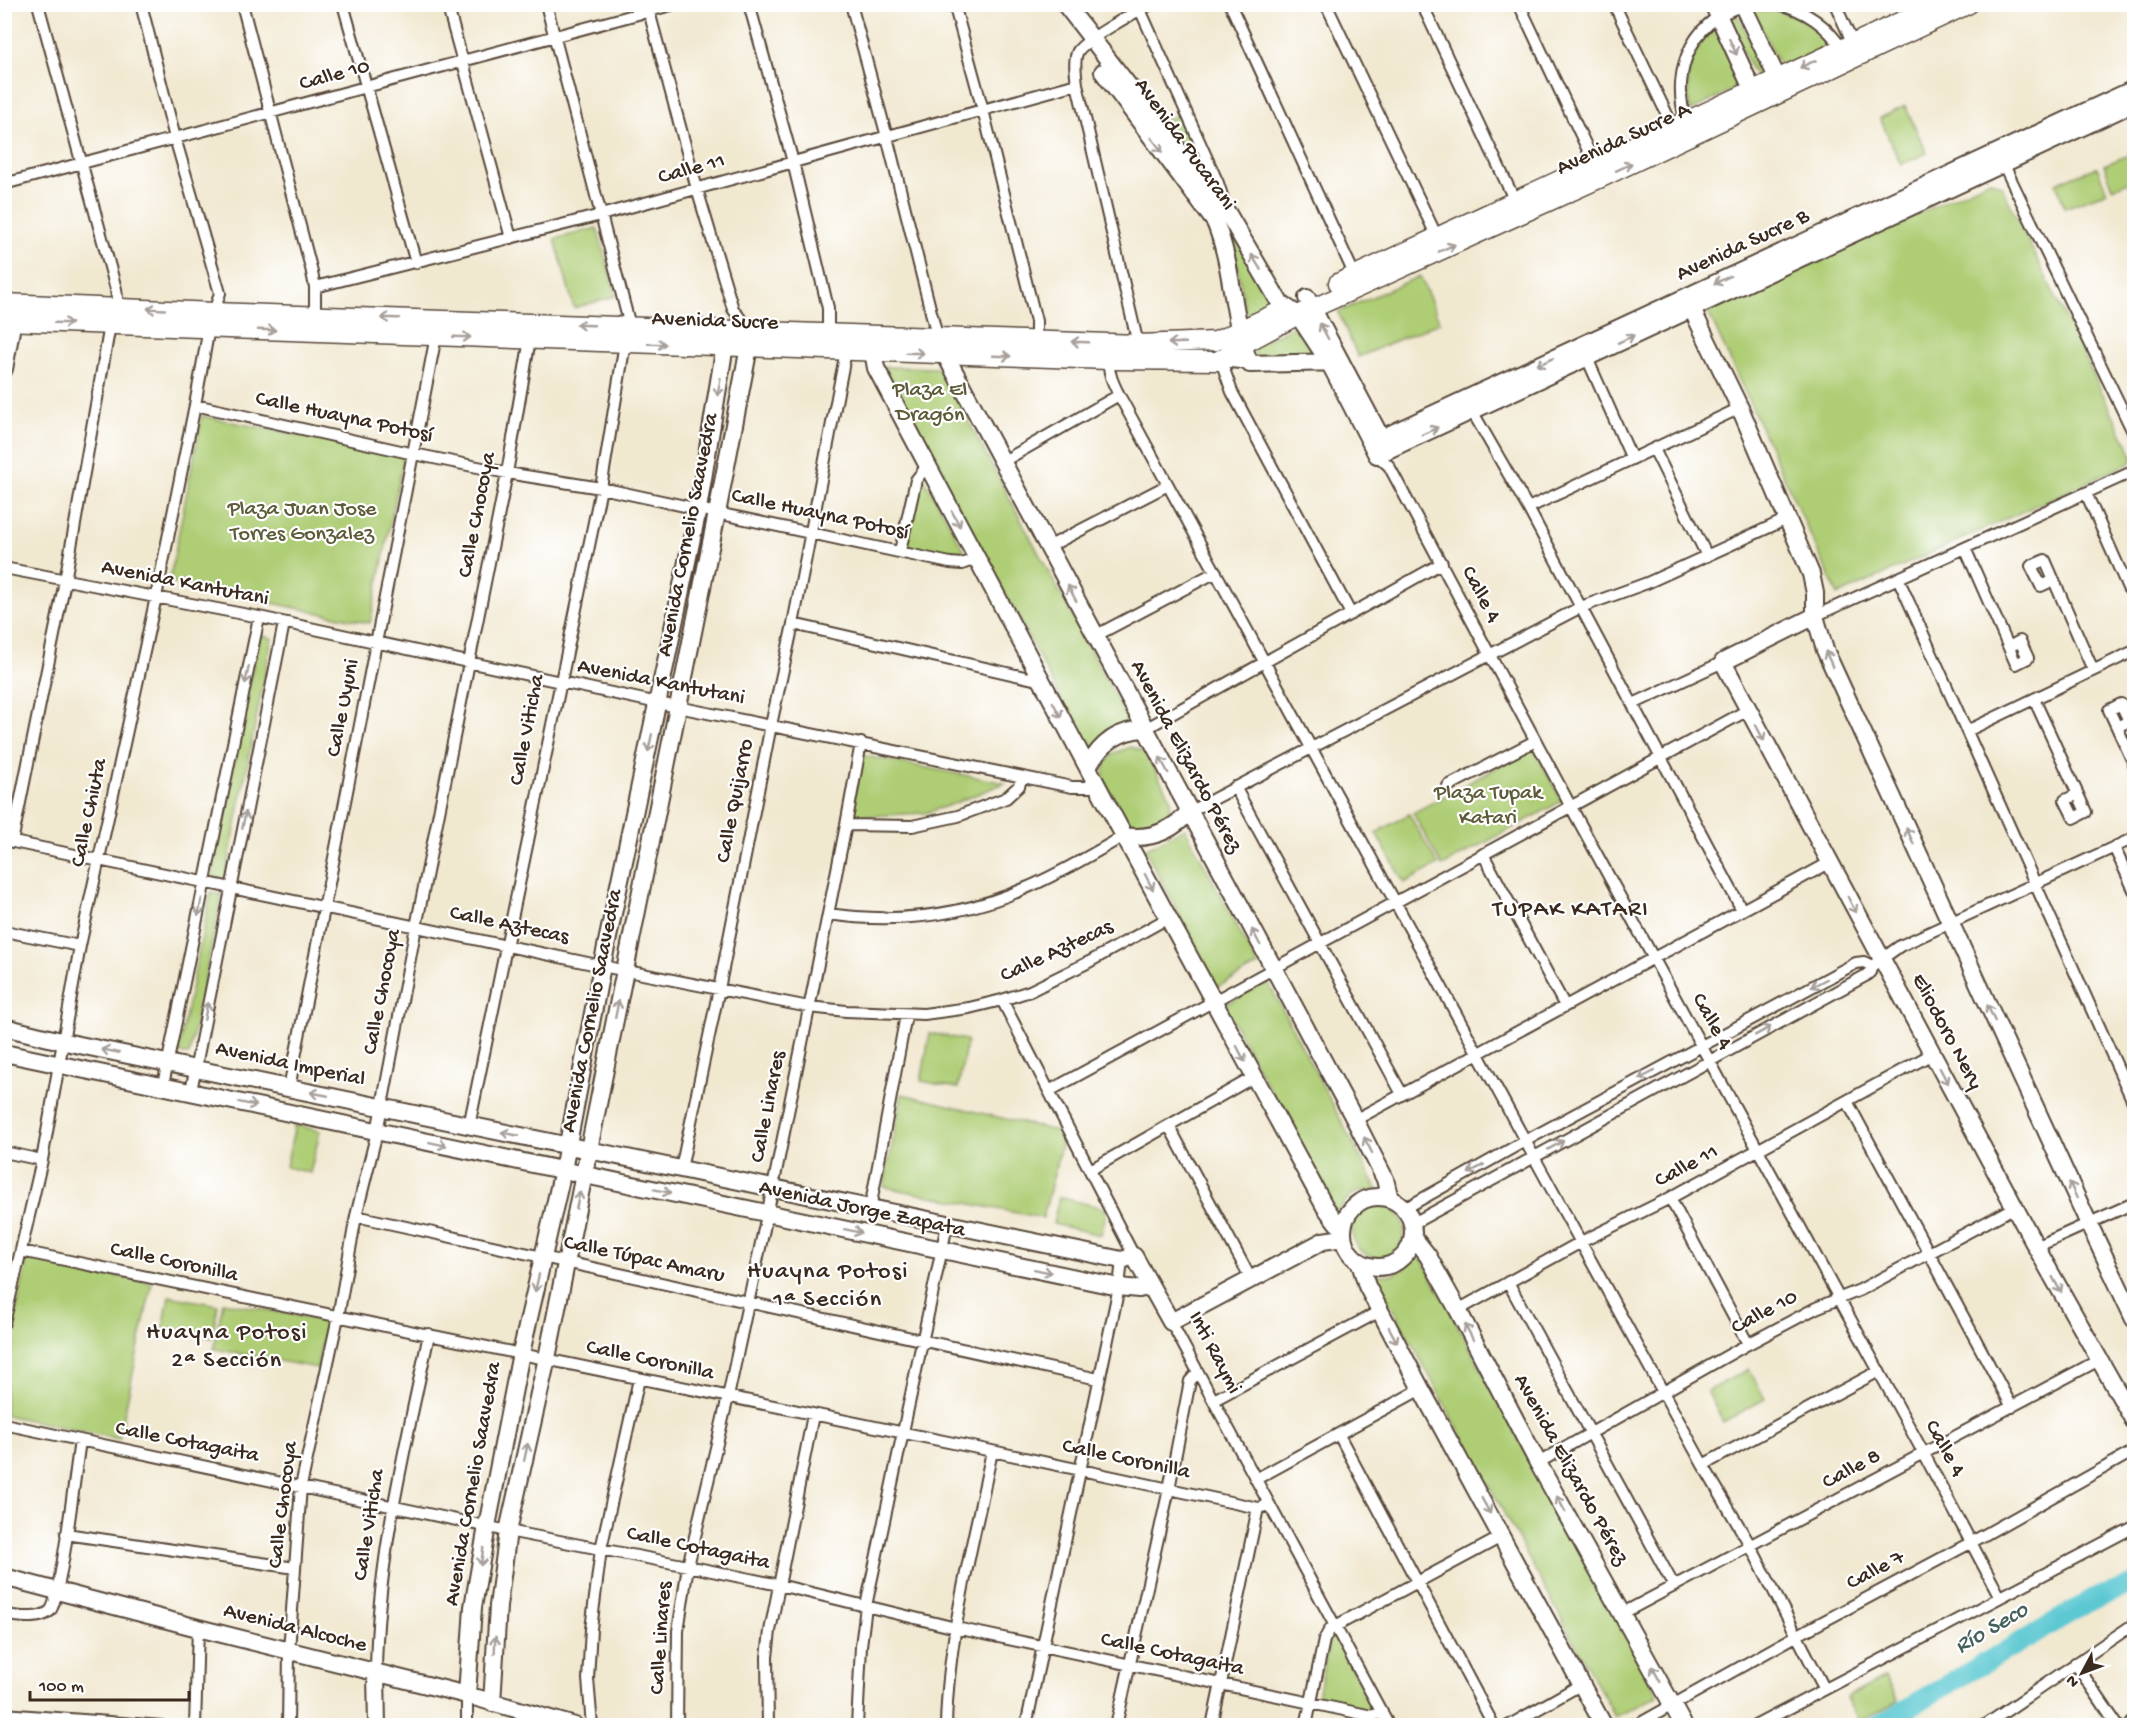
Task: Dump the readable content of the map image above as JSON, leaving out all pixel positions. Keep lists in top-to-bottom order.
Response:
{
  "streets": {
    "main road": ["Avenida Sucre A", "Avenida Sucre"],
    "street": [
      "Calle 10",
      "Avenida Pucarani",
      "Calle 11",
      "Avenida Sucre B",
      "Calle Huayna Potosí",
      "Calle Chocoya",
      "Avenida Cornelio Saavedra",
      "Avenida Kantutani",
      "Calle 4",
      "Calle Uyuni",
      "Calle Viticha",
      "Avenida Elizardo Pérez",
      "Calle Quijarro",
      "Calle Chiuta",
      "Calle Aztecas",
      "Eliodoro Nery",
      "Avenida Imperial",
      "Calle Linares",
      "Avenida Jorge Zapata",
      "Calle Túpac Amaru",
      "Calle Coronilla",
      "Inti Raymi",
      "Calle Cotagaita",
      "Calle 8",
      "Calle 7",
      "Avenida Alcoche"
    ]
  },
  "crossings": [
    ["Calle 10", "Calle 4"],
    ["Calle 10", "Avenida Elizardo Pérez"],
    ["Calle 10", "Calle Chiuta"],
    ["Calle 10", "Eliodoro Nery"],
    ["Calle 11", "Calle 4"],
    ["Calle 11", "Avenida Elizardo Pérez"],
    ["Calle 11", "Eliodoro Nery"],
    ["Avenida Sucre B", "Calle 4"],
    ["Avenida Sucre B", "Eliodoro Nery"],
    ["Avenida Sucre", "Calle Chocoya"],
    ["Avenida Sucre", "Avenida Cornelio Saavedra"],
    ["Avenida Sucre", "Calle Uyuni"],
    ["Avenida Sucre", "Calle Viticha"],
    ["Avenida Sucre", "Avenida Elizardo Pérez"],
    ["Avenida Sucre", "Calle Quijarro"],
    ["Avenida Sucre", "Calle Chiuta"],
    ["Calle Huayna Potosí", "Calle Chocoya"],
    ["Calle Huayna Potosí", "Avenida Cornelio Saavedra"],
    ["Calle Huayna Potosí", "Calle Uyuni"],
    ["Calle Huayna Potosí", "Calle Viticha"],
    ["Calle Huayna Potosí", "Calle Quijarro"],
    ["Calle Huayna Potosí", "Calle Chiuta"],
    ["Calle Chocoya", "Avenida Kantutani"],
    ["Calle Chocoya", "Calle Aztecas"],
    ["Calle Chocoya", "Avenida Imperial"],
    ["Calle Chocoya", "Calle Túpac Amaru"],
    ["Calle Chocoya", "Calle Coronilla"],
    ["Calle Chocoya", "Calle Cotagaita"],
    ["Calle Chocoya", "Avenida Alcoche"],
    ["Avenida Cornelio Saavedra", "Avenida Kantutani"],
    ["Avenida Cornelio Saavedra", "Calle Aztecas"],
    ["Avenida Cornelio Saavedra", "Avenida Imperial"],
    ["Avenida Cornelio Saavedra", "Avenida Jorge Zapata"],
    ["Avenida Cornelio Saavedra", "Calle Túpac Amaru"],
    ["Avenida Cornelio Saavedra", "Calle Coronilla"],
    ["Avenida Cornelio Saavedra", "Calle Cotagaita"],
    ["Avenida Cornelio Saavedra", "Avenida Alcoche"],
    ["Avenida Kantutani", "Calle Uyuni"],
    ["Avenida Kantutani", "Calle Viticha"],
    ["Avenida Kantutani", "Calle Quijarro"],
    ["Avenida Kantutani", "Calle Chiuta"],
    ["Avenida Kantutani", "Calle Linares"],
    ["Calle 4", "Calle 8"],
    ["Calle 4", "Calle 7"],
    ["Calle Uyuni", "Calle Aztecas"],
    ["Calle Uyuni", "Avenida Imperial"],
    ["Calle Viticha", "Calle Aztecas"],
    ["Calle Viticha", "Avenida Imperial"],
    ["Calle Viticha", "Calle Coronilla"],
    ["Calle Viticha", "Calle Cotagaita"],
    ["Calle Viticha", "Avenida Alcoche"],
    ["Avenida Elizardo Pérez", "Calle 8"],
    ["Avenida Elizardo Pérez", "Calle 7"],
    ["Calle Quijarro", "Calle Aztecas"],
    ["Calle Quijarro", "Avenida Jorge Zapata"],
    ["Calle Chiuta", "Calle Aztecas"],
    ["Calle Chiuta", "Avenida Imperial"],
    ["Calle Chiuta", "Calle Coronilla"],
    ["Calle Aztecas", "Calle Linares"],
    ["Calle Aztecas", "Inti Raymi"],
    ["Eliodoro Nery", "Calle 8"],
    ["Avenida Imperial", "Avenida Jorge Zapata"],
    ["Calle Linares", "Avenida Jorge Zapata"],
    ["Calle Linares", "Calle Túpac Amaru"],
    ["Calle Linares", "Calle Coronilla"],
    ["Calle Linares", "Calle Cotagaita"],
    ["Avenida Jorge Zapata", "Inti Raymi"],
    ["Calle Coronilla", "Inti Raymi"],
    ["Inti Raymi", "Calle Cotagaita"]
  ],
  "districts": ["TUPAK KATARI", "Huayna Potosi 1ª Sección", "Huayna Potosi 2ª Sección"],
  "water": ["Río Seco"],
  "parks": ["Plaza El Dragón", "Plaza Juan Jose Torres Gonzalez", "Plaza Tupak Katari"],
  "scale_bar": "100 m",
  "north": "bottom left"
}
